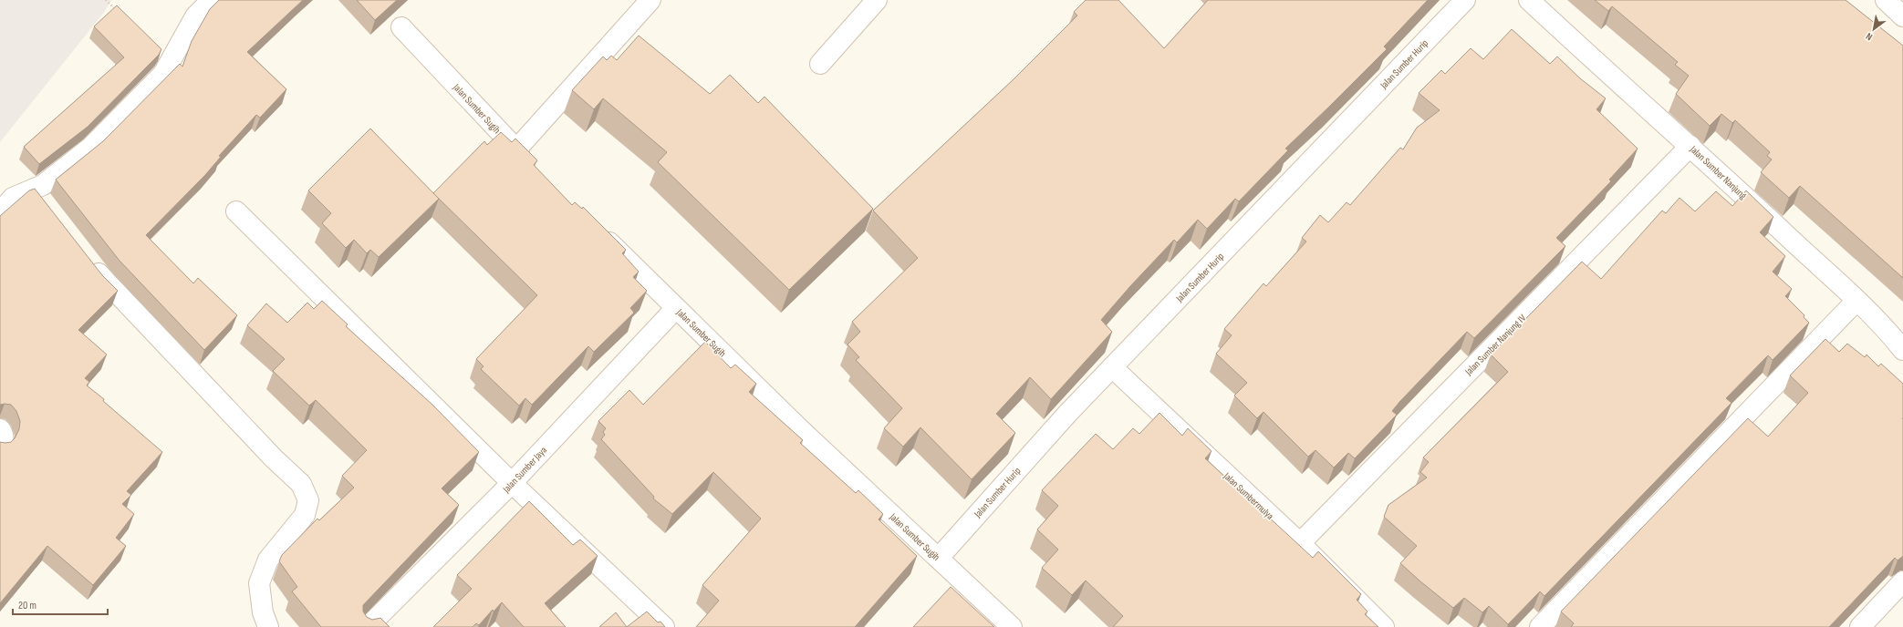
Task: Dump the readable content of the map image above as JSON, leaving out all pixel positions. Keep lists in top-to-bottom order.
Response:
{
  "streets": {
    "street": [
      "Jalan Sumber Hurip",
      "Jalan Sumber Sugih",
      "Jalan Sumber Nanjung",
      "Jalan Sumber Nanjung IV",
      "Jalan Sumber Jaya",
      "Jalan Sumbermulya"
    ]
  },
  "crossings": [
    ["Jalan Sumber Hurip", "Jalan Sumber Sugih"],
    ["Jalan Sumber Hurip", "Jalan Sumbermulya"],
    ["Jalan Sumber Sugih", "Jalan Sumber Jaya"],
    ["Jalan Sumber Nanjung", "Jalan Sumber Nanjung IV"],
    ["Jalan Sumber Nanjung IV", "Jalan Sumbermulya"]
  ],
  "scale_bar": "20 m",
  "north": "bottom left"
}
